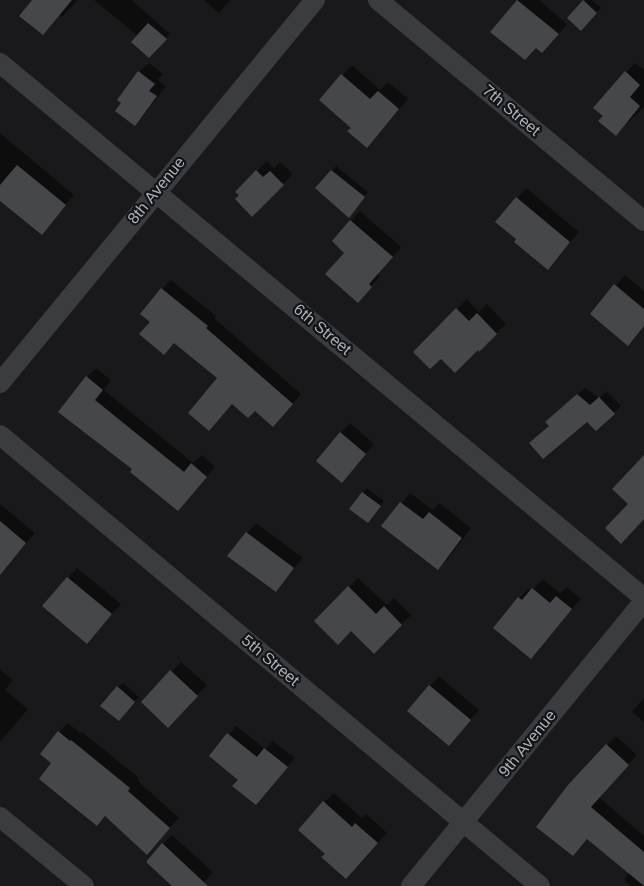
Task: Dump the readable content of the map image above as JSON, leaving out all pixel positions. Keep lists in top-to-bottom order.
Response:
{
  "streets": {
    "street": [
      "7th Street",
      "8th Avenue",
      "6th Street",
      "5th Street",
      "9th Avenue"
    ]
  },
  "crossings": [
    ["8th Avenue", "6th Street"],
    ["6th Street", "9th Avenue"],
    ["5th Street", "9th Avenue"]
  ]
}
